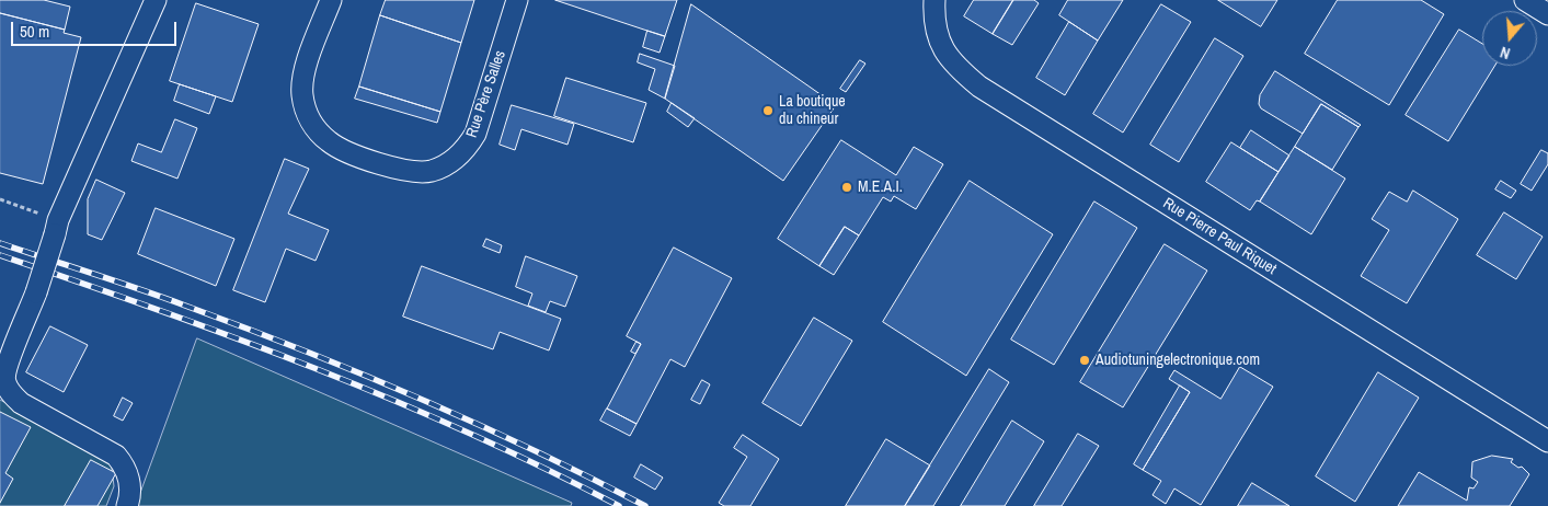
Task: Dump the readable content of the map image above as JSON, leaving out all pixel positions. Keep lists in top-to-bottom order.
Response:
{
  "streets": {
    "street": ["Rue Père Salles", "Rue Pierre Paul Riquet"]
  },
  "places": ["La boutique du chineur", "M.E.A.I.", "Audiotuningelectronique.com"],
  "scale_bar": "50 m",
  "north": "bottom"
}
